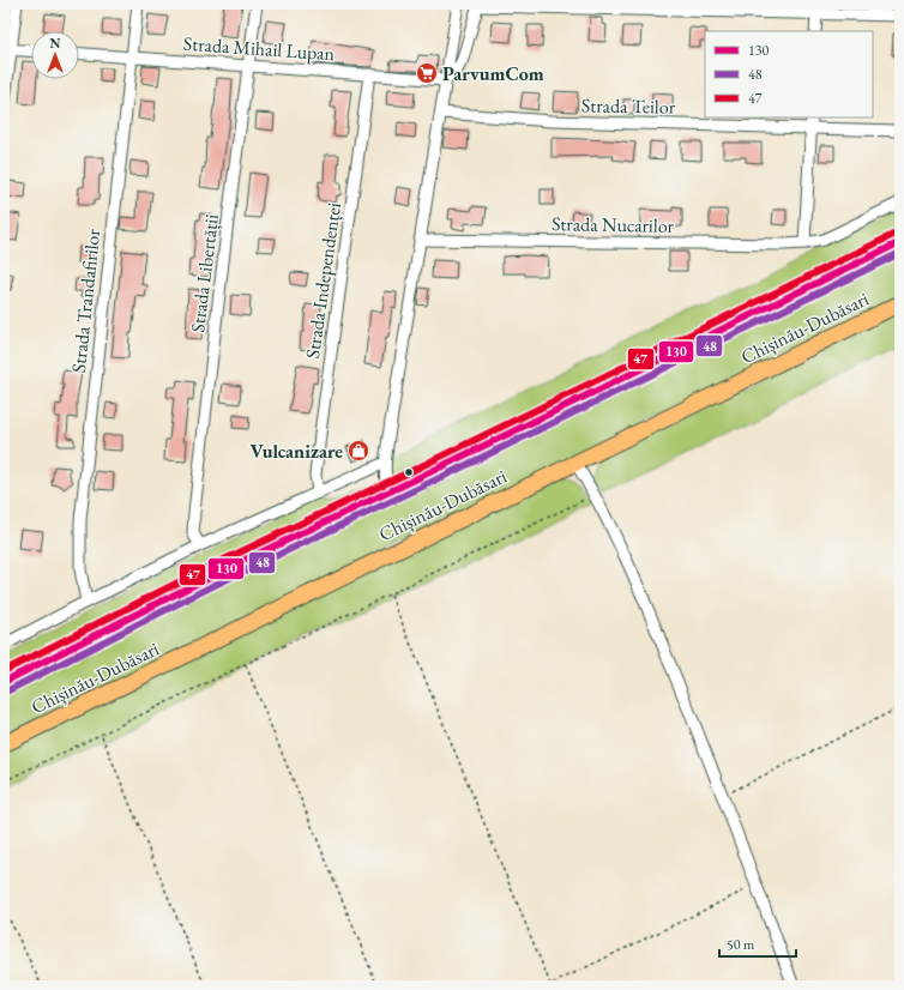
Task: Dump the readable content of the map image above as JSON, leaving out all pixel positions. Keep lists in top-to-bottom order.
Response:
{
  "streets": {
    "highway": ["Chișinău-Dubăsari"],
    "street": [
      "Strada Mihail Lupan",
      "Strada Teilor",
      "Strada Nucarilor",
      "Strada Libertății",
      "Strada Independenței",
      "Strada Trandafirilor"
    ]
  },
  "crossings": [
    ["Strada Mihail Lupan", "Strada Libertății"],
    ["Strada Mihail Lupan", "Strada Independenței"],
    ["Strada Mihail Lupan", "Strada Trandafirilor"]
  ],
  "places": {
    "supermarket": ["ParvumCom"],
    "shop": ["Vulcanizare"]
  },
  "lines": ["transit line 47", "transit line 130", "transit line 48"],
  "legend": ["130", "48", "47"],
  "scale_bar": "50 m",
  "north": "top"
}
